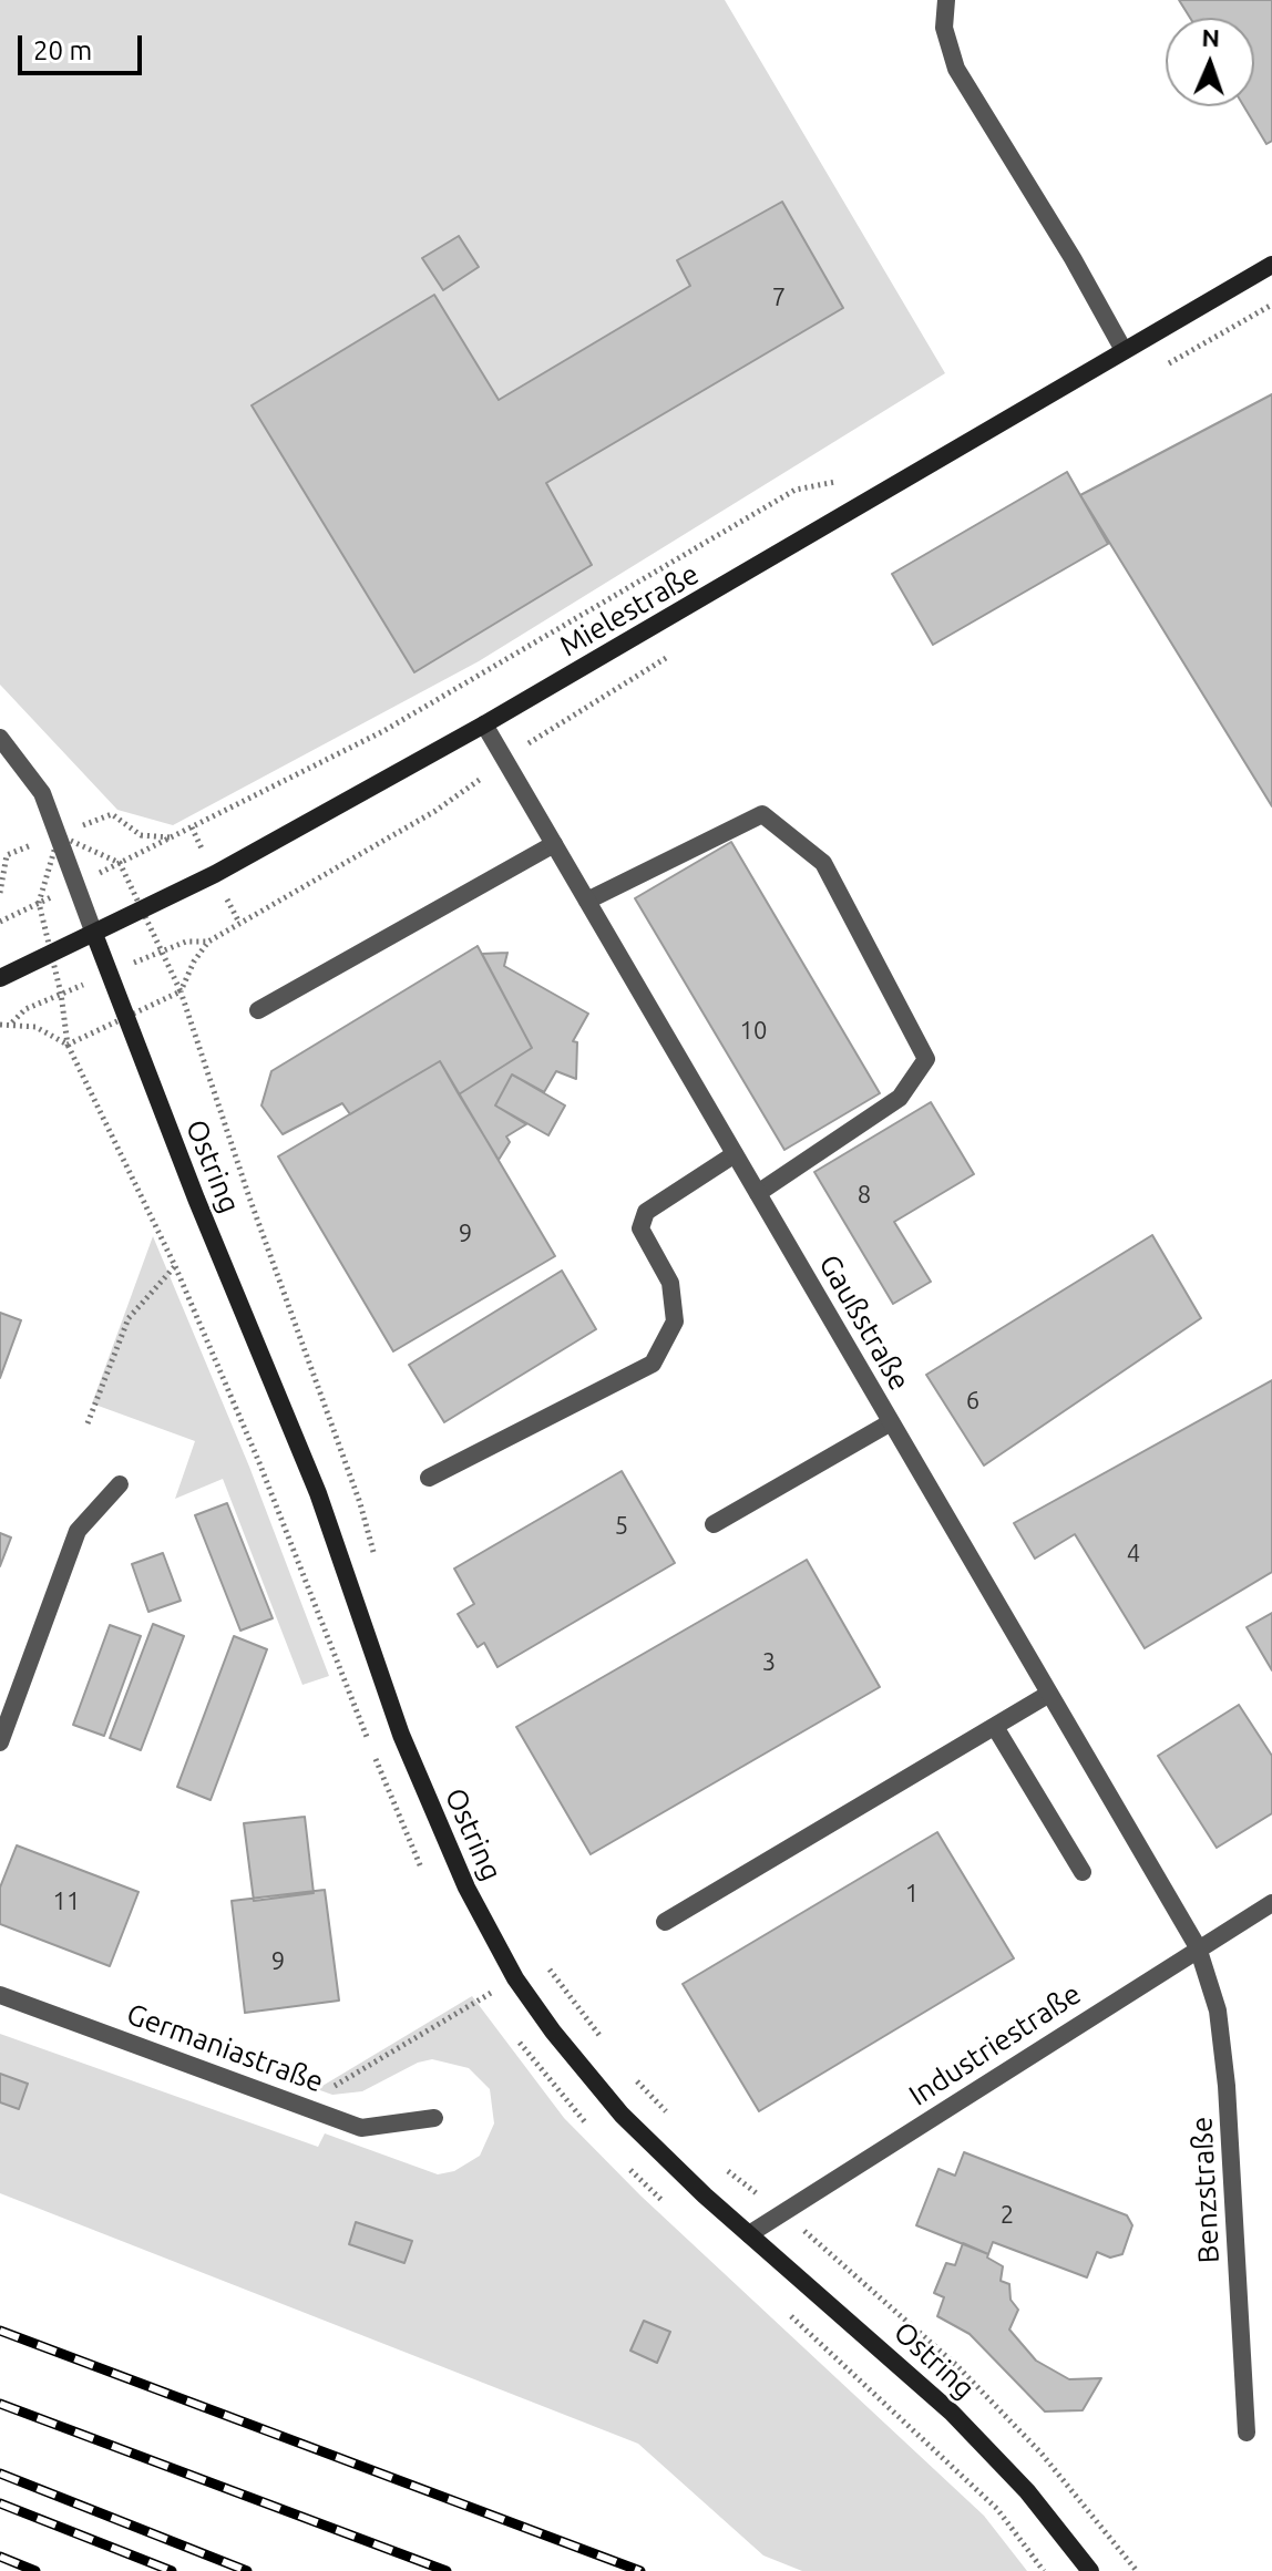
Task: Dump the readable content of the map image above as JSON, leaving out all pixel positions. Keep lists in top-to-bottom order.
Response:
{
  "streets": {
    "street": [
      "Mielestraße",
      "Ostring",
      "Gaußstraße",
      "Industriestraße",
      "Germaniastraße",
      "Benzstraße"
    ]
  },
  "crossings": [
    ["Mielestraße", "Ostring"],
    ["Mielestraße", "Gaußstraße"],
    ["Ostring", "Industriestraße"],
    ["Gaußstraße", "Industriestraße"],
    ["Gaußstraße", "Benzstraße"],
    ["Industriestraße", "Benzstraße"]
  ],
  "house_numbers": [
    "7",
    "10",
    "8",
    "9",
    "6",
    "5",
    "4",
    "3",
    "1",
    "11",
    "9",
    "2"
  ],
  "scale_bar": "20 m",
  "north": "top"
}
